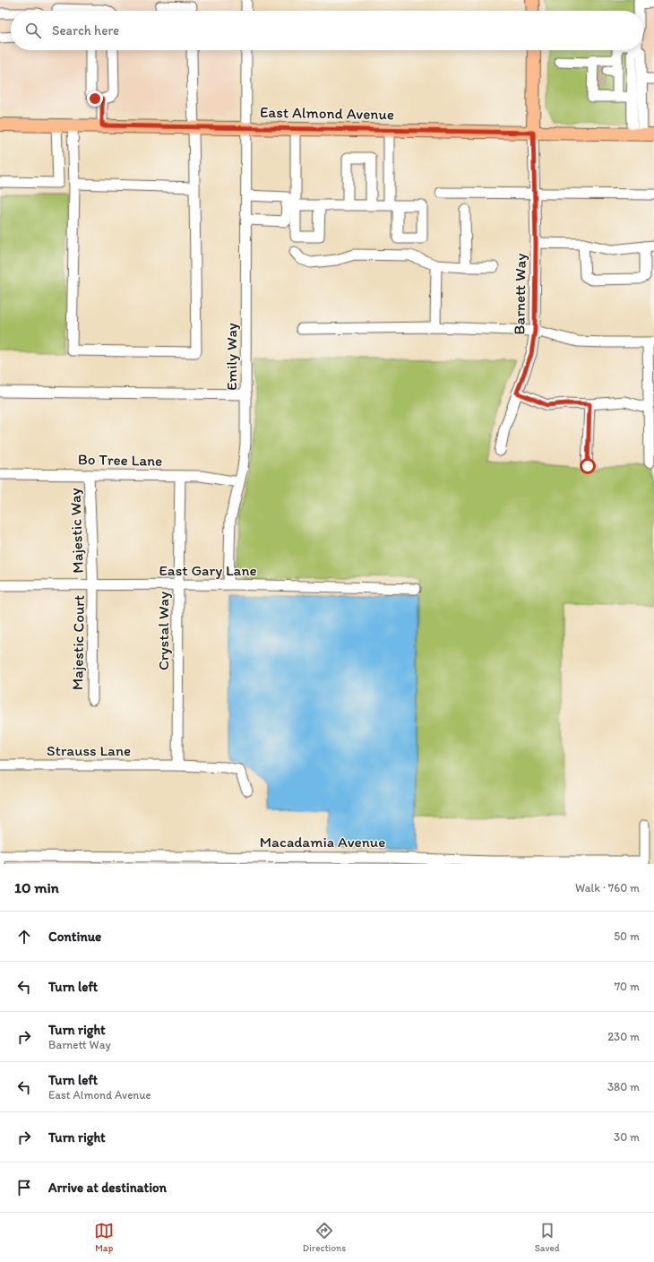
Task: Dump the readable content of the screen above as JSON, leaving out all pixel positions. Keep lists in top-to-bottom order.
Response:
{
  "streets": {
    "main road": ["East Almond Avenue"],
    "street": [
      "Barnett Way",
      "Emily Way",
      "Bo Tree Lane",
      "Majestic Way",
      "East Gary Lane",
      "Crystal Way",
      "Majestic Court",
      "Strauss Lane",
      "Macadamia Avenue"
    ]
  },
  "crossings": [
    ["East Almond Avenue", "Barnett Way"],
    ["East Almond Avenue", "Emily Way"],
    ["Emily Way", "Bo Tree Lane"],
    ["Emily Way", "East Gary Lane"],
    ["Bo Tree Lane", "Majestic Way"],
    ["Bo Tree Lane", "Crystal Way"],
    ["Majestic Way", "East Gary Lane"],
    ["Majestic Way", "Majestic Court"],
    ["East Gary Lane", "Crystal Way"],
    ["East Gary Lane", "Majestic Court"],
    ["Crystal Way", "Strauss Lane"]
  ],
  "page": {
    "search": "Search here",
    "heading": ["10 min", "Walk · 760 m"],
    "list": [
      ["Continue", "50 m"],
      ["Turn left", "70 m"],
      ["Turn right", "Barnett Way", "230 m"],
      ["Turn left", "East Almond Avenue", "380 m"],
      ["Turn right", "30 m"],
      "Arrive at destination"
    ],
    "nav": ["Map", "Directions", "Saved"]
  }
}
